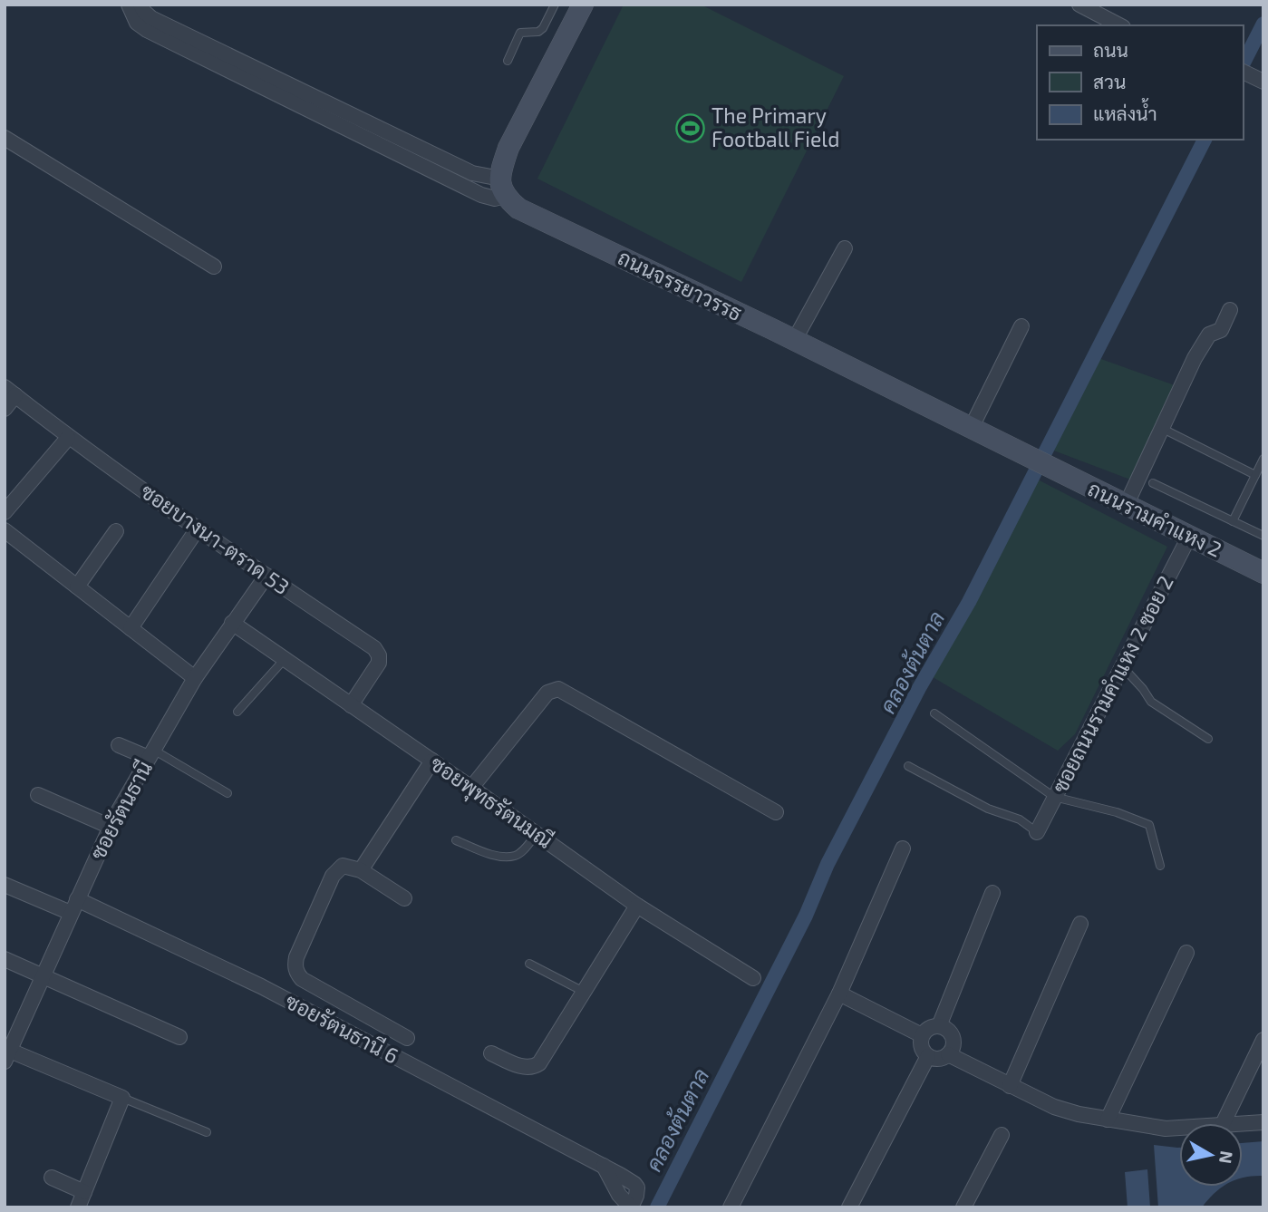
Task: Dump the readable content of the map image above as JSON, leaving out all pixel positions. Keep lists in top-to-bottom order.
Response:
{
  "streets": {
    "main road": ["ถนนจรรยาวรรธ", "ถนนรามคำแหง 2"],
    "street": [
      "ซอยบางนา-ตราด 53",
      "ซอยถนนรามคำแหง 2 ซอย 2",
      "ซอยพุทธรัตนมณี",
      "ซอยรัตนธานี",
      "ซอยรัตนธานี 6"
    ]
  },
  "crossings": [
    ["ถนนจรรยาวรรธ", "ถนนรามคำแหง 2"],
    ["ถนนรามคำแหง 2", "ซอยถนนรามคำแหง 2 ซอย 2"],
    ["ซอยบางนา-ตราด 53", "ซอยพุทธรัตนมณี"],
    ["ซอยบางนา-ตราด 53", "ซอยรัตนธานี"],
    ["ซอยพุทธรัตนมณี", "ซอยรัตนธานี"],
    ["ซอยรัตนธานี", "ซอยรัตนธานี 6"]
  ],
  "water": ["คลองต้นตาล"],
  "places": {
    "sports": ["The Primary Football Field"]
  },
  "legend": ["ถนน", "สวน", "แหล่งน้ำ"],
  "north": "right"
}
